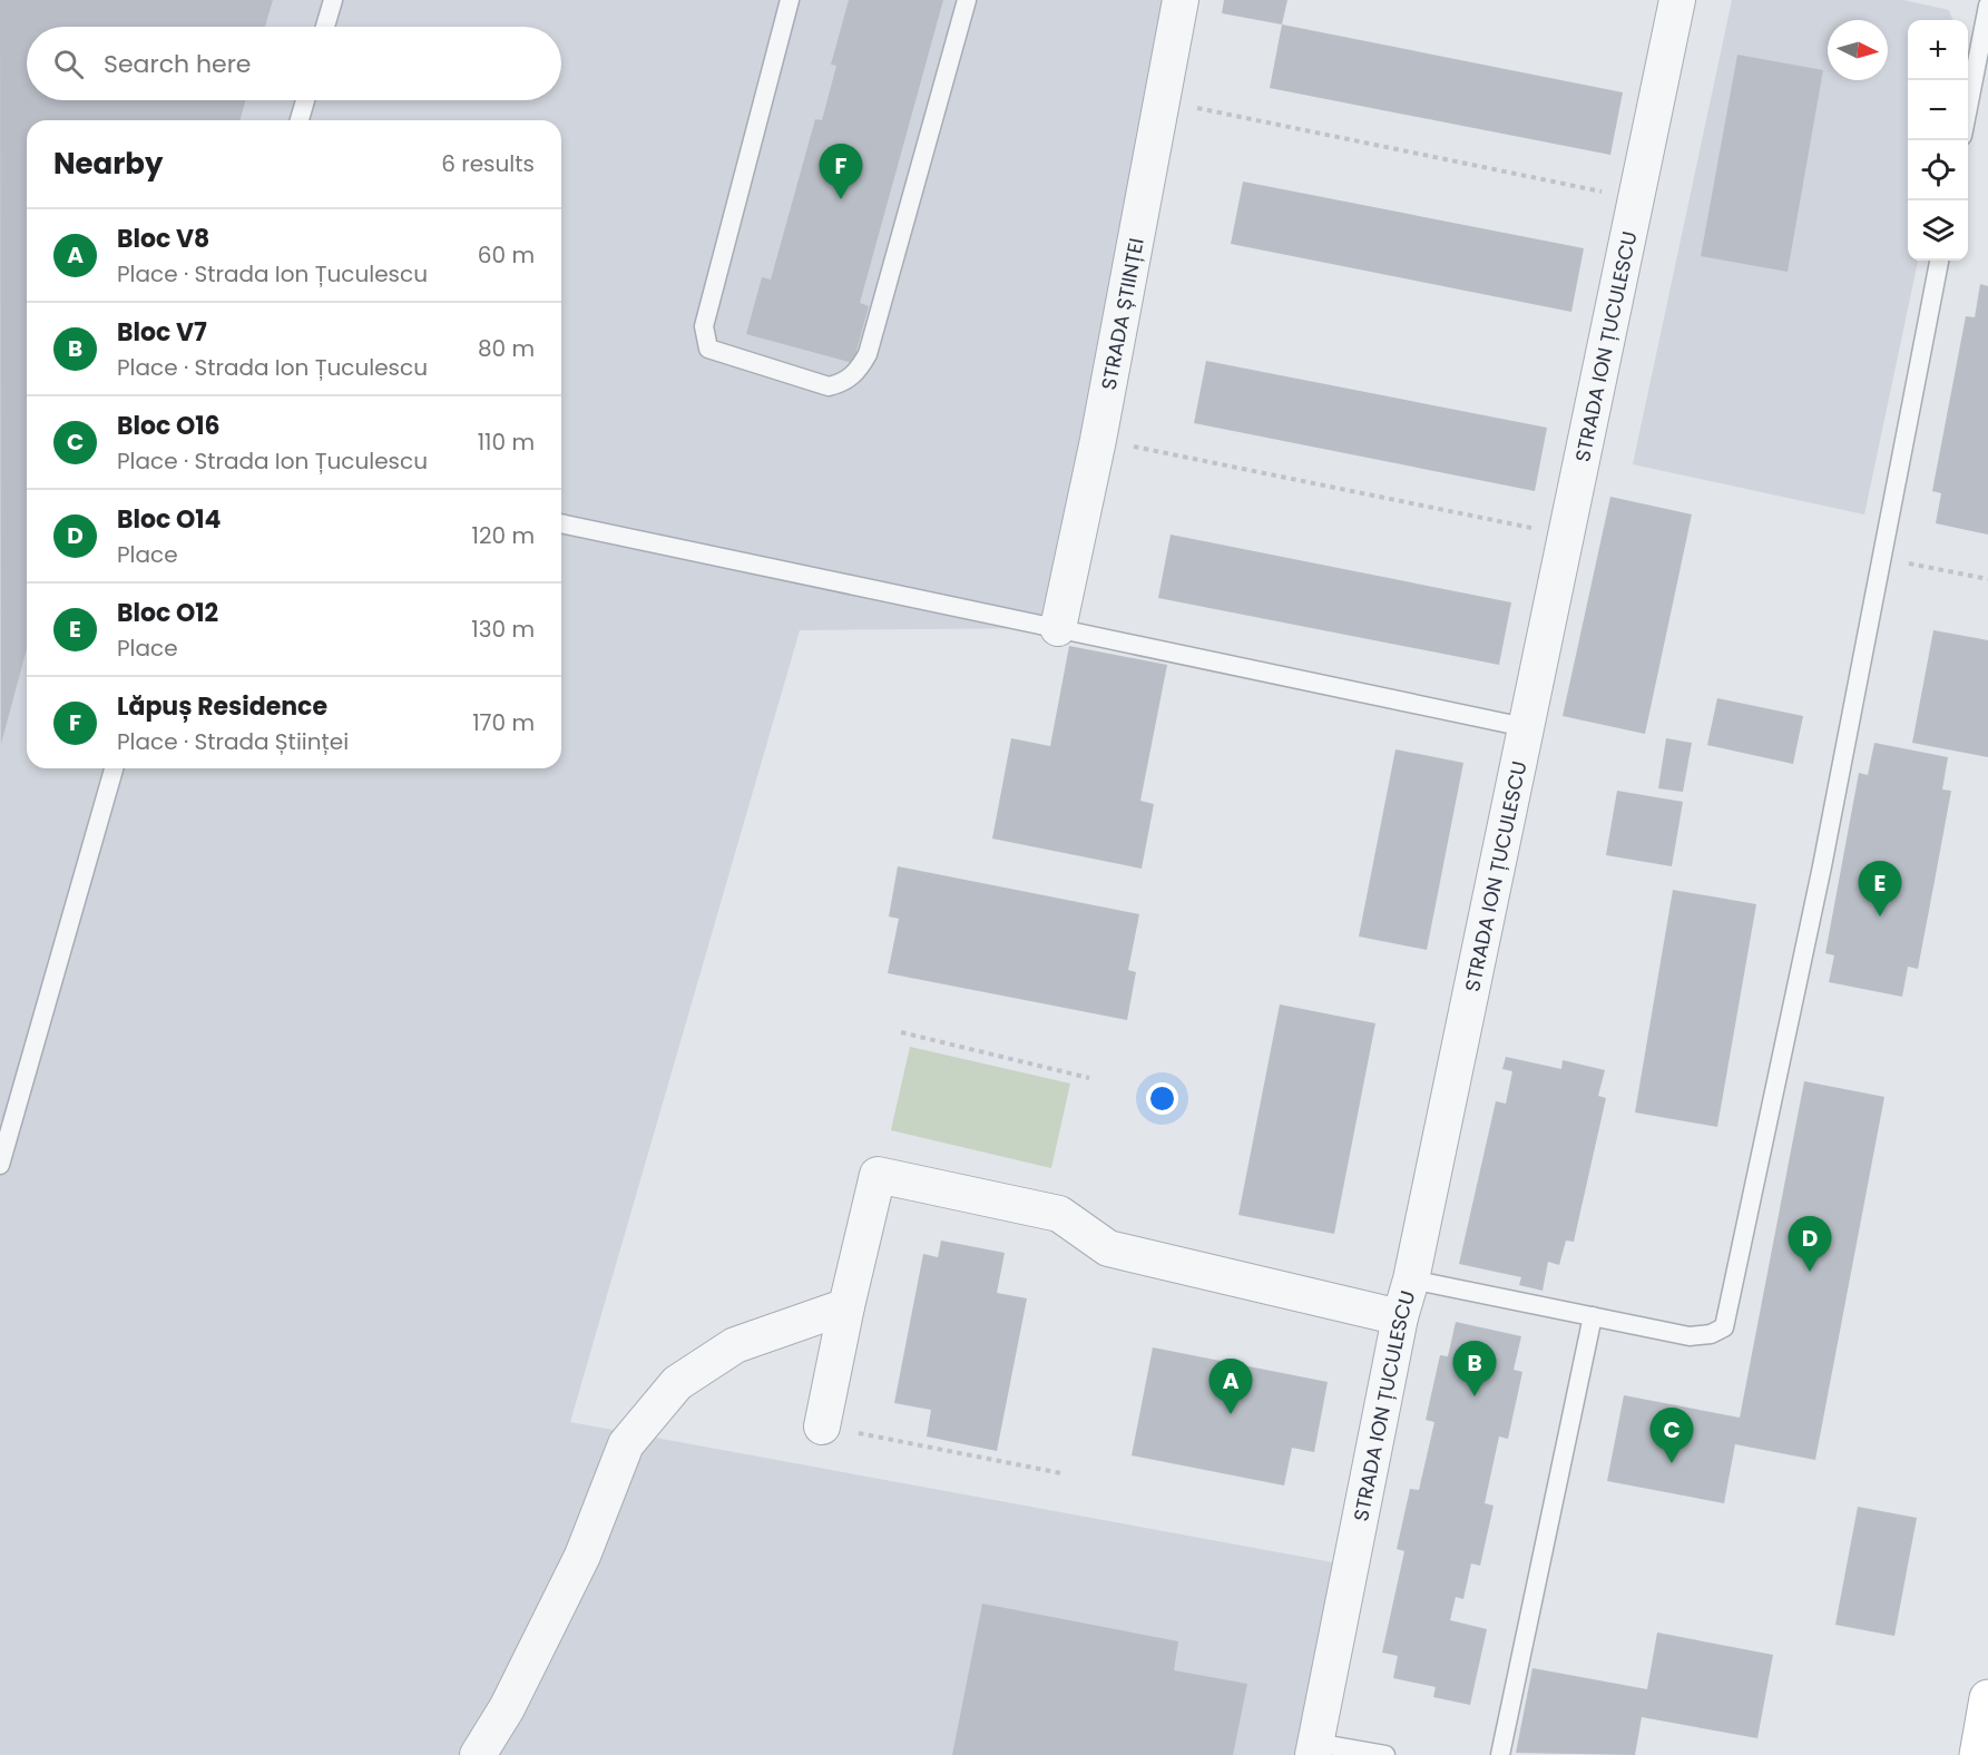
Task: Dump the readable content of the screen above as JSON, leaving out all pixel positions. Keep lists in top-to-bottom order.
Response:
{
  "streets": {
    "street": ["STRADA ȘTIINȚEI", "STRADA ION ȚUCULESCU"]
  },
  "north": "right",
  "page": {
    "map_buttons": ["+", "−"],
    "search": "Search here",
    "heading": ["Nearby", "6 results"],
    "pins": [
      "F",
      "E",
      "D",
      "B",
      "A",
      "C"
    ],
    "list": [
      {
        "mark": "A",
        "name": "Bloc V8",
        "note": "Place · Strada Ion Țuculescu",
        "value": "60 m"
      },
      {
        "mark": "B",
        "name": "Bloc V7",
        "note": "Place · Strada Ion Țuculescu",
        "value": "80 m"
      },
      {
        "mark": "C",
        "name": "Bloc O16",
        "note": "Place · Strada Ion Țuculescu",
        "value": "110 m"
      },
      {
        "mark": "D",
        "name": "Bloc O14",
        "note": "Place",
        "value": "120 m"
      },
      {
        "mark": "E",
        "name": "Bloc O12",
        "note": "Place",
        "value": "130 m"
      },
      {
        "mark": "F",
        "name": "Lăpuș Residence",
        "note": "Place · Strada Științei",
        "value": "170 m"
      }
    ]
  }
}
